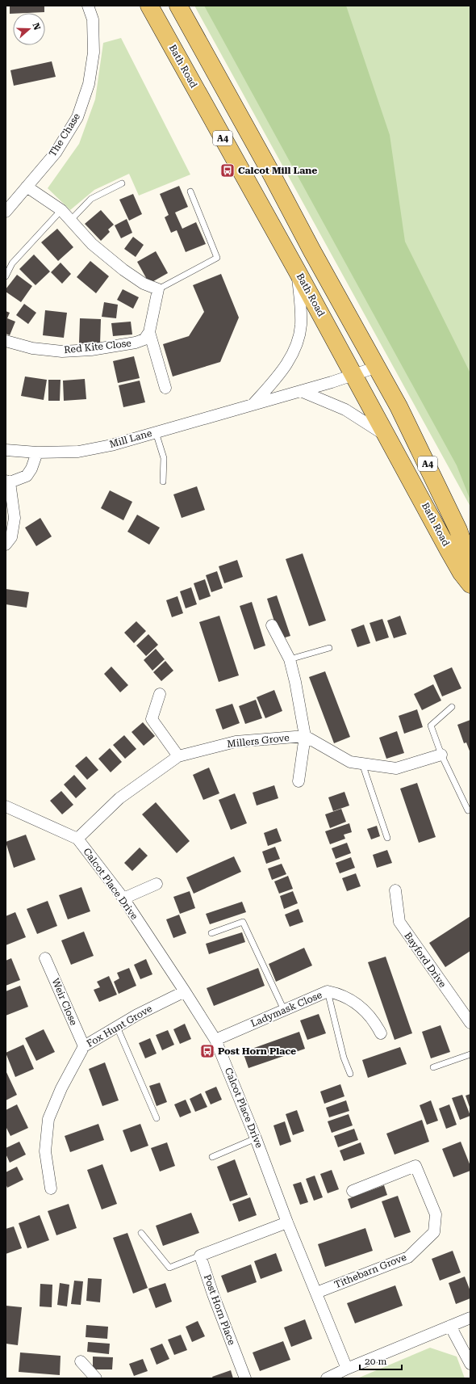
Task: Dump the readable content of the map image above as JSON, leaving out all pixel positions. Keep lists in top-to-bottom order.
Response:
{
  "streets": {
    "main road": ["Bath Road", "A4"],
    "street": [
      "The Chase",
      "Red Kite Close",
      "Mill Lane",
      "Millers Grove",
      "Calcot Place Drive",
      "Bayford Drive",
      "Weir Close",
      "Ladymask Close",
      "Fox Hunt Grove",
      "Tithebarn Grove",
      "Post Horn Place"
    ]
  },
  "crossings": [
    ["Bath Road", "Mill Lane"],
    ["Millers Grove", "Calcot Place Drive"],
    ["Calcot Place Drive", "Ladymask Close"],
    ["Calcot Place Drive", "Fox Hunt Grove"],
    ["Calcot Place Drive", "Tithebarn Grove"],
    ["Weir Close", "Fox Hunt Grove"]
  ],
  "places": {
    "bus stop": ["Calcot Mill Lane", "Post Horn Place"]
  },
  "scale_bar": "20 m",
  "north": "right"
}
